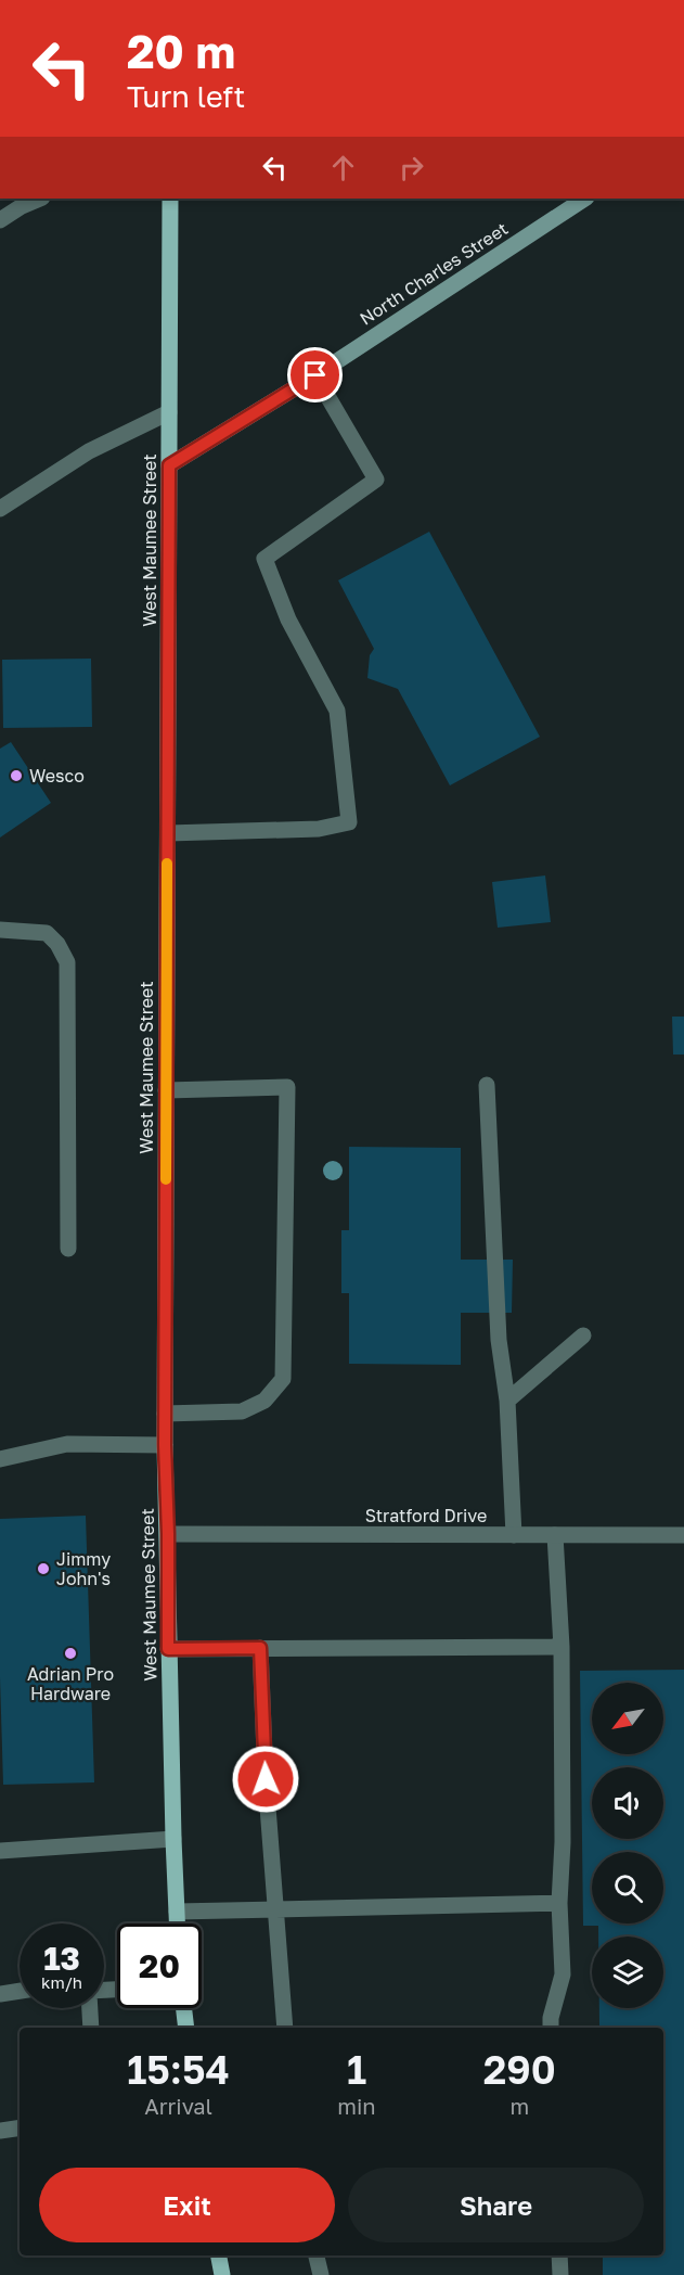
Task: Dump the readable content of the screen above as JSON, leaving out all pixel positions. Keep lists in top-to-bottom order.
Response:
{
  "streets": {
    "main road": ["West Maumee Street"],
    "street": ["North Charles Street", "Stratford Drive"]
  },
  "crossings": [
    ["North Charles Street", "West Maumee Street"],
    ["West Maumee Street", "Stratford Drive"]
  ],
  "places": ["Wesco", "Jimmy John's", "Adrian Pro Hardware"],
  "north": "bottom left",
  "page": {
    "turn": ["20 m", "Turn left"],
    "speed": "13 km/h",
    "limit": "20",
    "eta": [
      "15:54",
      "Arrival",
      "1",
      "min",
      "290",
      "m"
    ],
    "buttons": ["Exit", "Share"]
  }
}
